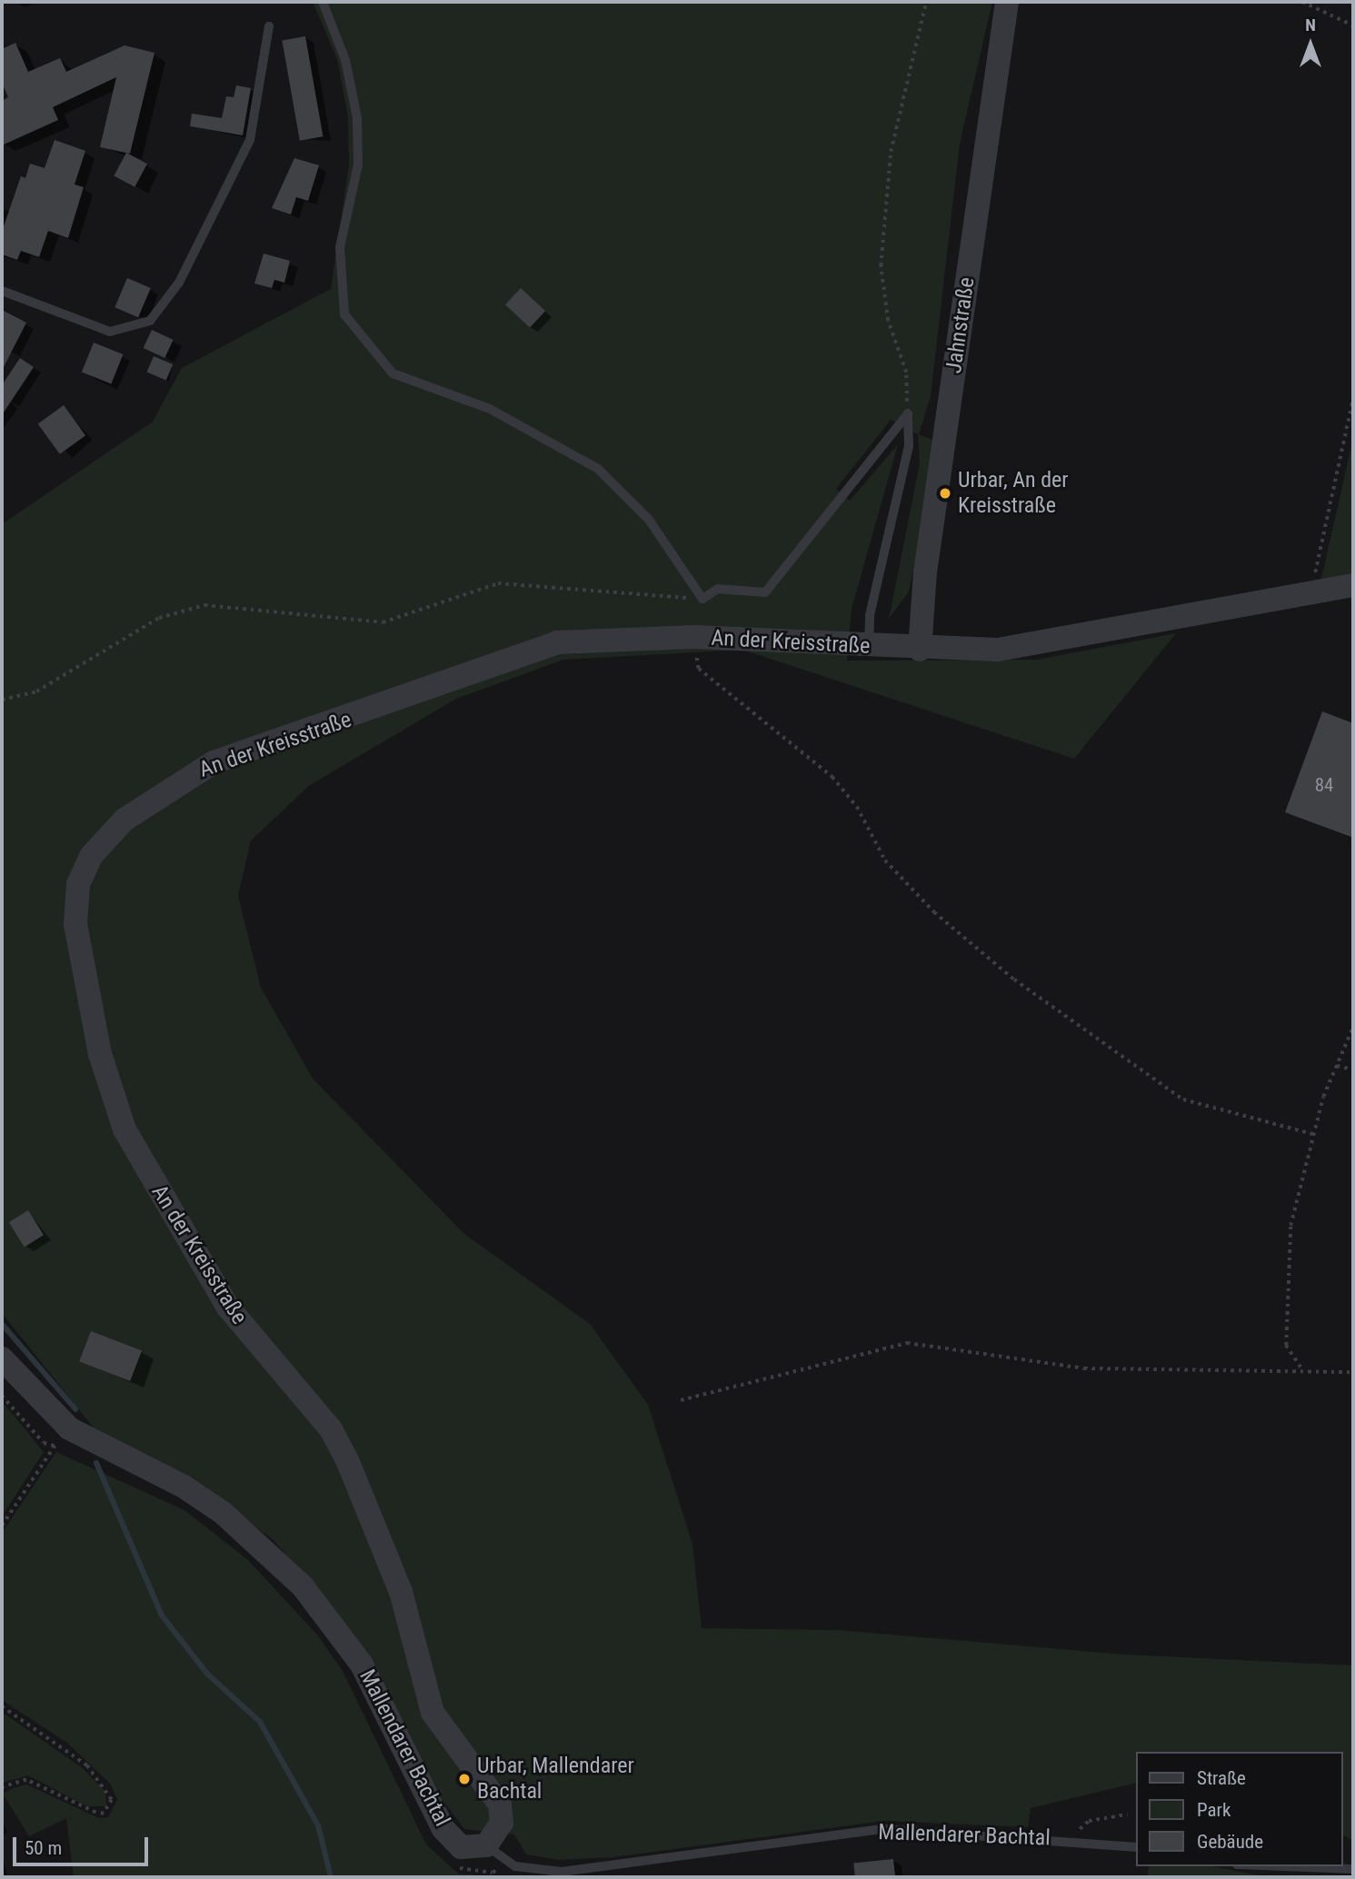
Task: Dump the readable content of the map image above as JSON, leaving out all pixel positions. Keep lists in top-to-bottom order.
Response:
{
  "streets": {
    "street": ["Jahnstraße", "An der Kreisstraße", "Mallendarer Bachtal"]
  },
  "crossings": [
    ["Jahnstraße", "An der Kreisstraße"],
    ["An der Kreisstraße", "Mallendarer Bachtal"]
  ],
  "places": ["Urbar, An der Kreisstraße", "Urbar, Mallendarer Bachtal"],
  "house_numbers": ["84"],
  "legend": ["Straße", "Park", "Gebäude"],
  "scale_bar": "50 m",
  "north": "top"
}
